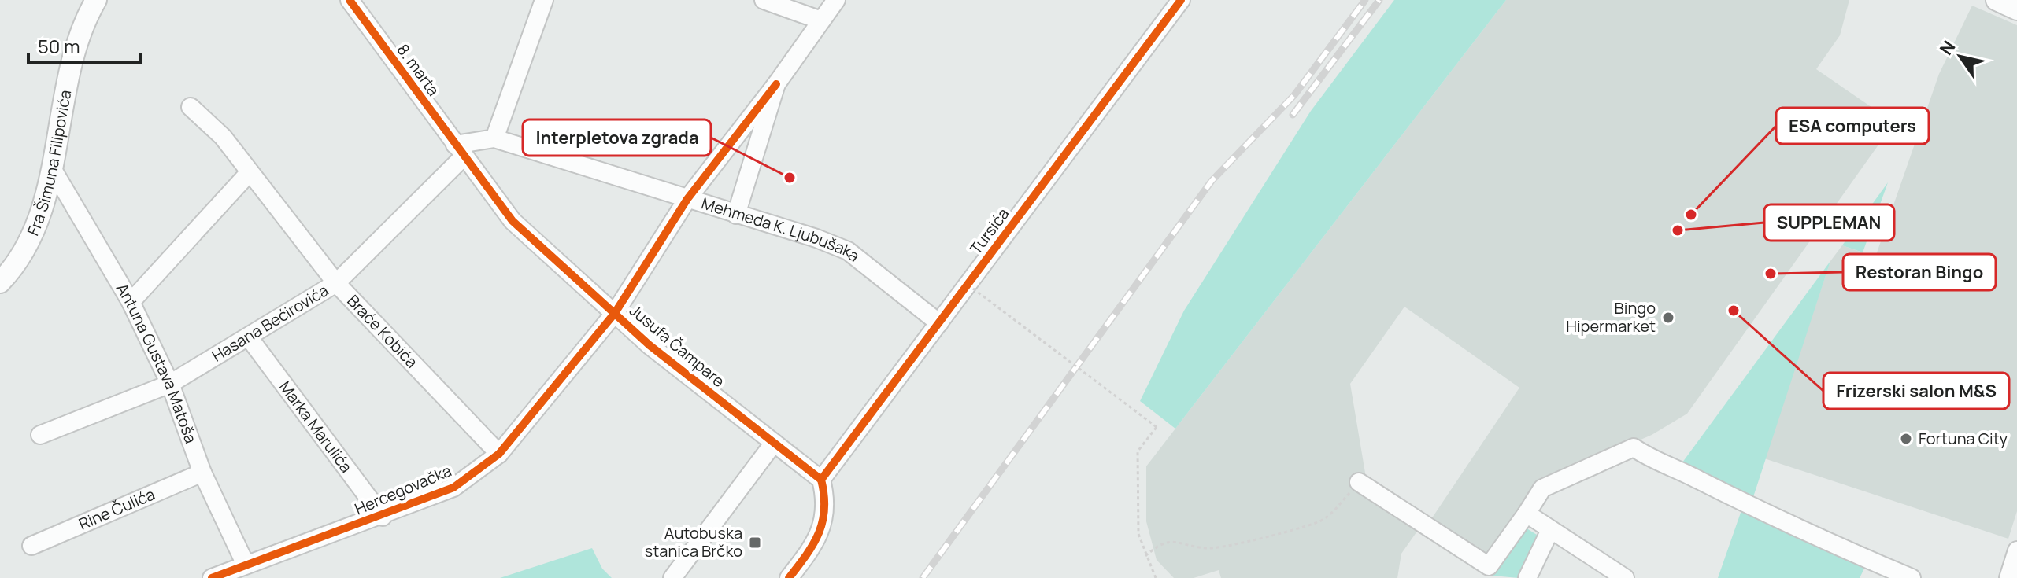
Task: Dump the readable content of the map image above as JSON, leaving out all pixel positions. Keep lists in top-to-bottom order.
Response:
{
  "streets": {
    "main road": ["Fra Šimuna Filipovića"],
    "street": [
      "8. marta",
      "Tursića",
      "Mehmeda K. Ljubušaka",
      "Hasana Bećirovića",
      "Braće Kobića",
      "Jusufa Čampare",
      "Antuna Gustava Matoša",
      "Marka Marulića",
      "Hercegovačka",
      "Rine Čulića"
    ]
  },
  "crossings": [
    ["8. marta", "Mehmeda K. Ljubušaka"],
    ["8. marta", "Hasana Bećirovića"],
    ["8. marta", "Jusufa Čampare"],
    ["Fra Šimuna Filipovića", "Antuna Gustava Matoša"],
    ["Tursića", "Mehmeda K. Ljubušaka"],
    ["Tursića", "Jusufa Čampare"],
    ["Mehmeda K. Ljubušaka", "Hasana Bećirovića"],
    ["Mehmeda K. Ljubušaka", "Jusufa Čampare"],
    ["Mehmeda K. Ljubušaka", "Hercegovačka"],
    ["Hasana Bećirovića", "Braće Kobića"],
    ["Hasana Bećirovića", "Jusufa Čampare"],
    ["Hasana Bećirovića", "Antuna Gustava Matoša"],
    ["Hasana Bećirovića", "Marka Marulića"],
    ["Braće Kobića", "Hercegovačka"],
    ["Jusufa Čampare", "Hercegovačka"],
    ["Antuna Gustava Matoša", "Hercegovačka"],
    ["Antuna Gustava Matoša", "Rine Čulića"],
    ["Marka Marulića", "Hercegovačka"]
  ],
  "places": {
    "other": [
      "Interpletova zgrada",
      "ESA computers",
      "SUPPLEMAN",
      "Restoran Bingo",
      "Frizerski salon M&S",
      "Bingo Hipermarket",
      "Fortuna City"
    ],
    "transit": ["Autobuska stanica Brčko"]
  },
  "scale_bar": "50 m",
  "north": "top left"
}
